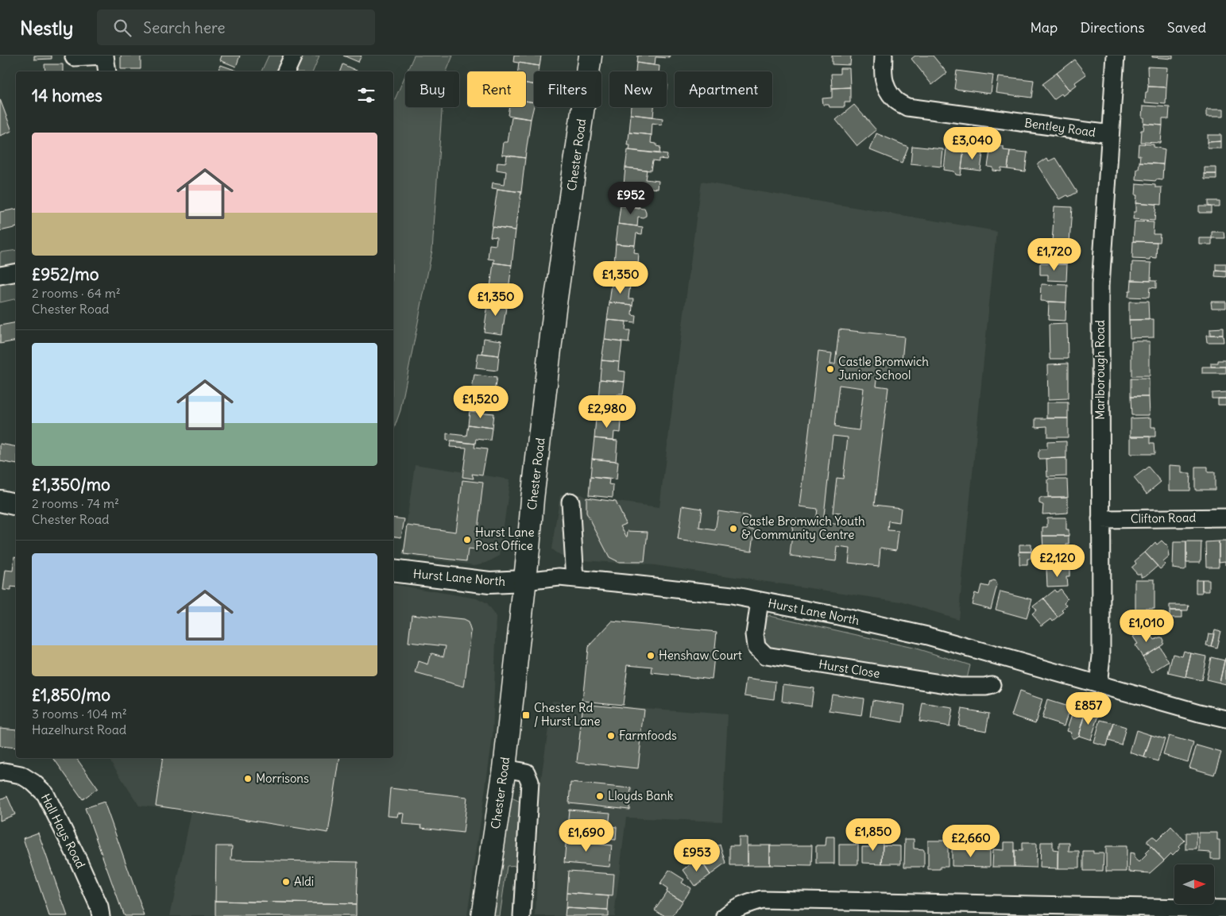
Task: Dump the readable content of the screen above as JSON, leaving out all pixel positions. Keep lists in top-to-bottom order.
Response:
{
  "streets": {
    "main road": ["Chester Road"],
    "street": [
      "Bentley Road",
      "Marlborough Road",
      "Clifton Road",
      "Hurst Lane North",
      "Hurst Close",
      "Hall Hays Road"
    ]
  },
  "crossings": [
    ["Bentley Road", "Marlborough Road"],
    ["Chester Road", "Hurst Lane North"],
    ["Marlborough Road", "Clifton Road"],
    ["Marlborough Road", "Hurst Lane North"],
    ["Hurst Lane North", "Hurst Close"]
  ],
  "places": {
    "other": [
      "Castle Bromwich Junior School",
      "Castle Bromwich Youth & Community Centre",
      "Hurst Lane Post Office",
      "Henshaw Court",
      "Farmfoods",
      "Morrisons",
      "Lloyds Bank",
      "Aldi"
    ],
    "transit": ["Chester Rd / Hurst Lane"]
  },
  "north": "right",
  "page": {
    "header": "Nestly",
    "search": "Search here",
    "nav": ["Map", "Directions", "Saved"],
    "chip": [
      "Buy",
      "Rent",
      "Filters",
      "New",
      "Apartment"
    ],
    "heading": "14 homes",
    "list": [
      {
        "name": "£952/mo",
        "note": "2 rooms · 64 m² · Chester Road"
      },
      {
        "name": "£1,350/mo",
        "note": "2 rooms · 74 m² · Chester Road"
      },
      {
        "name": "£1,850/mo",
        "note": "3 rooms · 104 m² · Hazelhurst Road"
      }
    ],
    "price": [
      "£3,040",
      "£952",
      "£1,720",
      "£1,350",
      "£1,350",
      "£1,520",
      "£2,980",
      "£2,120",
      "£1,010",
      "£857",
      "£1,850",
      "£1,690",
      "£2,660",
      "£953"
    ]
  }
}
